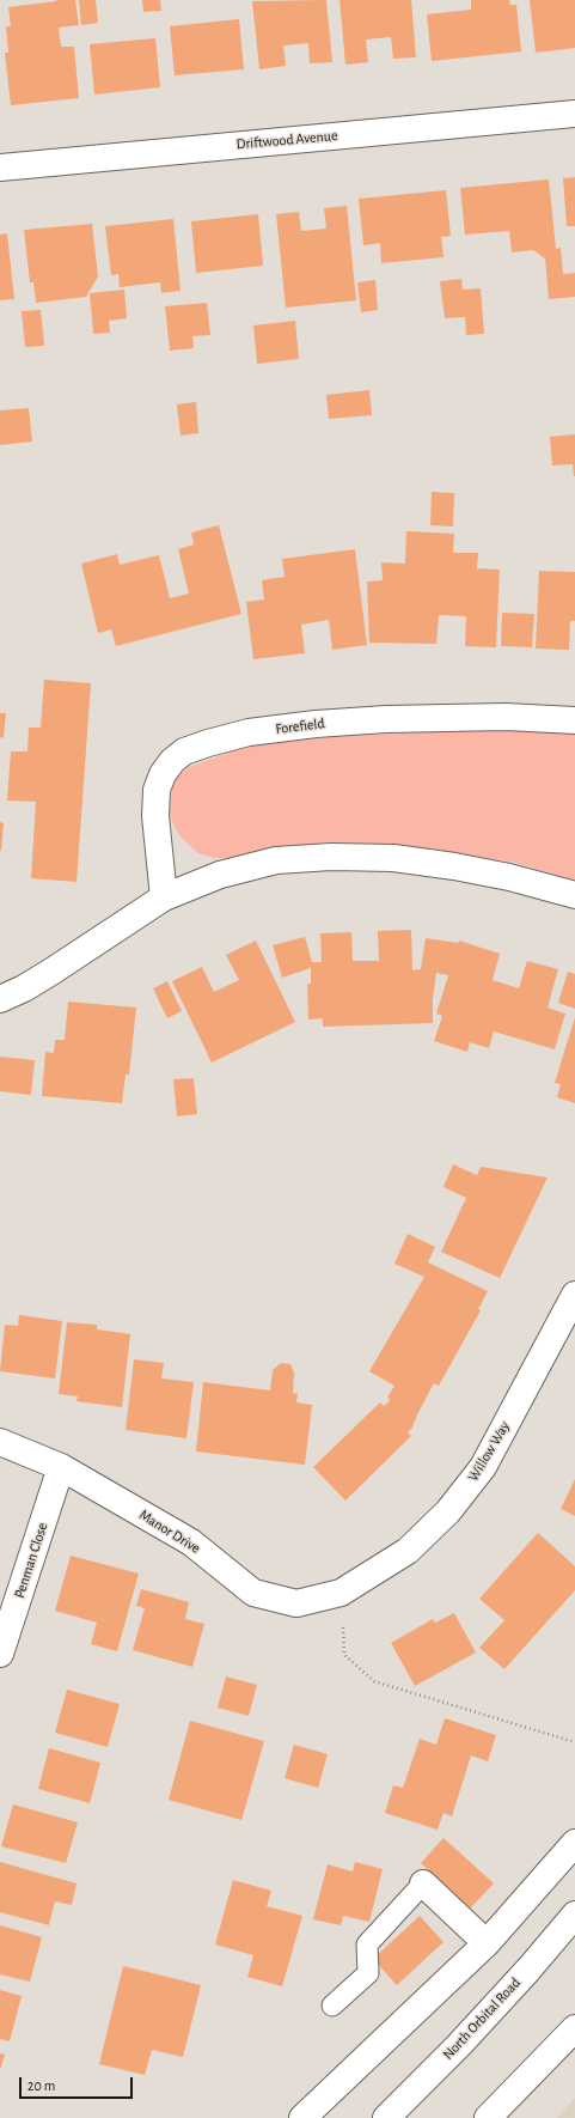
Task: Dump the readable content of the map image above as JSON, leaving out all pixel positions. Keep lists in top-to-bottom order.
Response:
{
  "streets": {
    "main road": [
      "Driftwood Avenue",
      "Forefield",
      "Willow Way",
      "Manor Drive",
      "Penman Close",
      "North Orbital Road"
    ]
  },
  "crossings": [
    ["Willow Way", "Manor Drive"],
    ["Manor Drive", "Penman Close"]
  ],
  "scale_bar": "20 m"
}
